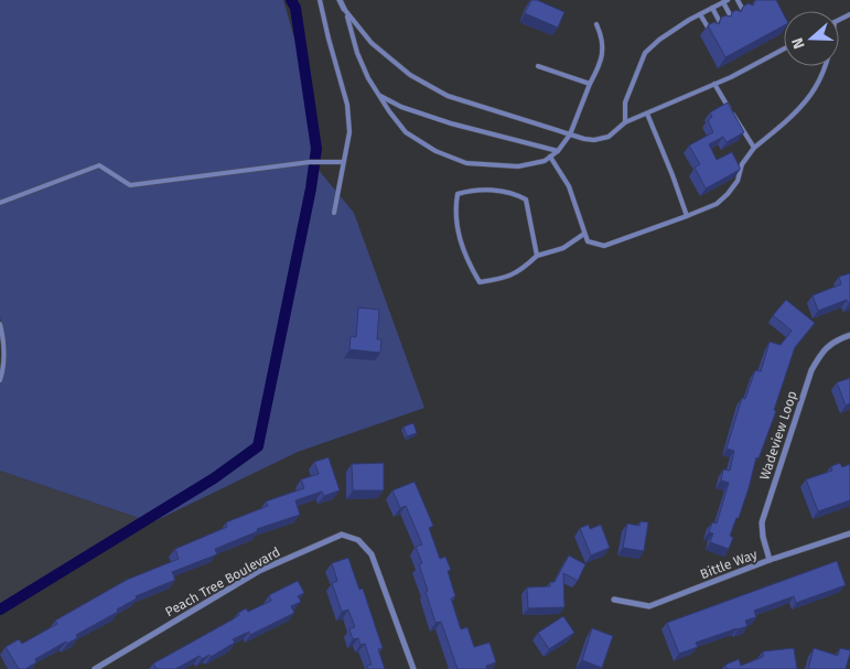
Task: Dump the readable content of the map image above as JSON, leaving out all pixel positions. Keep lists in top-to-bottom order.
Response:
{
  "streets": {
    "street": ["Wadeview Loop", "Bittle Way", "Peach Tree Boulevard"]
  },
  "crossings": [
    ["Wadeview Loop", "Bittle Way"]
  ],
  "north": "left"
}
